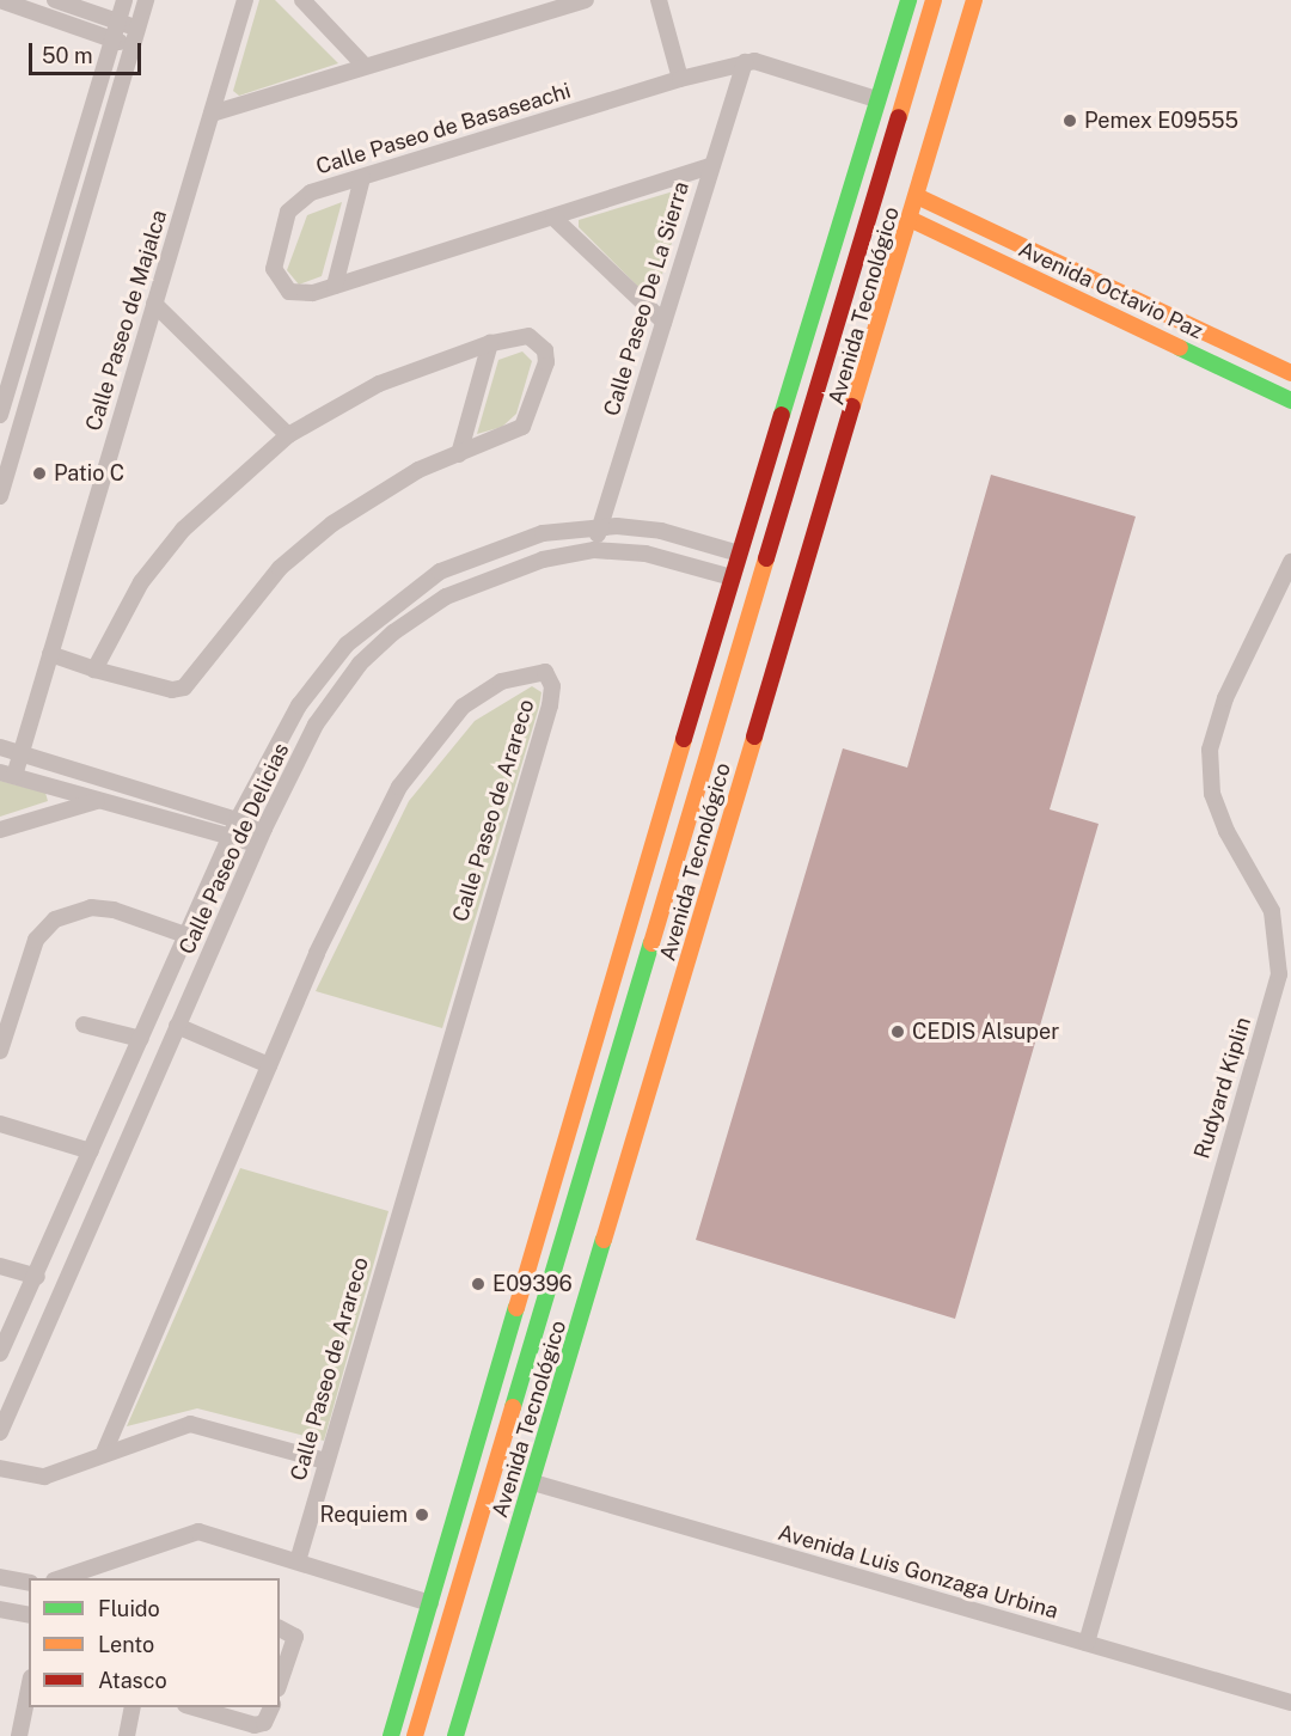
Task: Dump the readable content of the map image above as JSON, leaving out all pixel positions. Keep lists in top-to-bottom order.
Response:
{
  "streets": {
    "main road": ["Avenida Octavio Paz", "Avenida Tecnológico"],
    "street": [
      "Calle Paseo de Basaseachi",
      "Calle Paseo De La Sierra",
      "Calle Paseo de Majalca",
      "Calle Paseo de Arareco",
      "Calle Paseo de Delicias",
      "Rudyard Kiplin",
      "Avenida Luis Gonzaga Urbina"
    ]
  },
  "crossings": [
    ["Calle Paseo de Basaseachi", "Calle Paseo De La Sierra"],
    ["Avenida Octavio Paz", "Avenida Tecnológico"],
    ["Calle Paseo De La Sierra", "Calle Paseo de Delicias"],
    ["Avenida Tecnológico", "Avenida Luis Gonzaga Urbina"],
    ["Rudyard Kiplin", "Avenida Luis Gonzaga Urbina"]
  ],
  "places": [
    "Pemex E09555",
    "Patio C",
    "CEDIS Alsuper",
    "E09396",
    "Requiem"
  ],
  "legend": ["Fluido", "Lento", "Atasco"],
  "scale_bar": "50 m"
}
